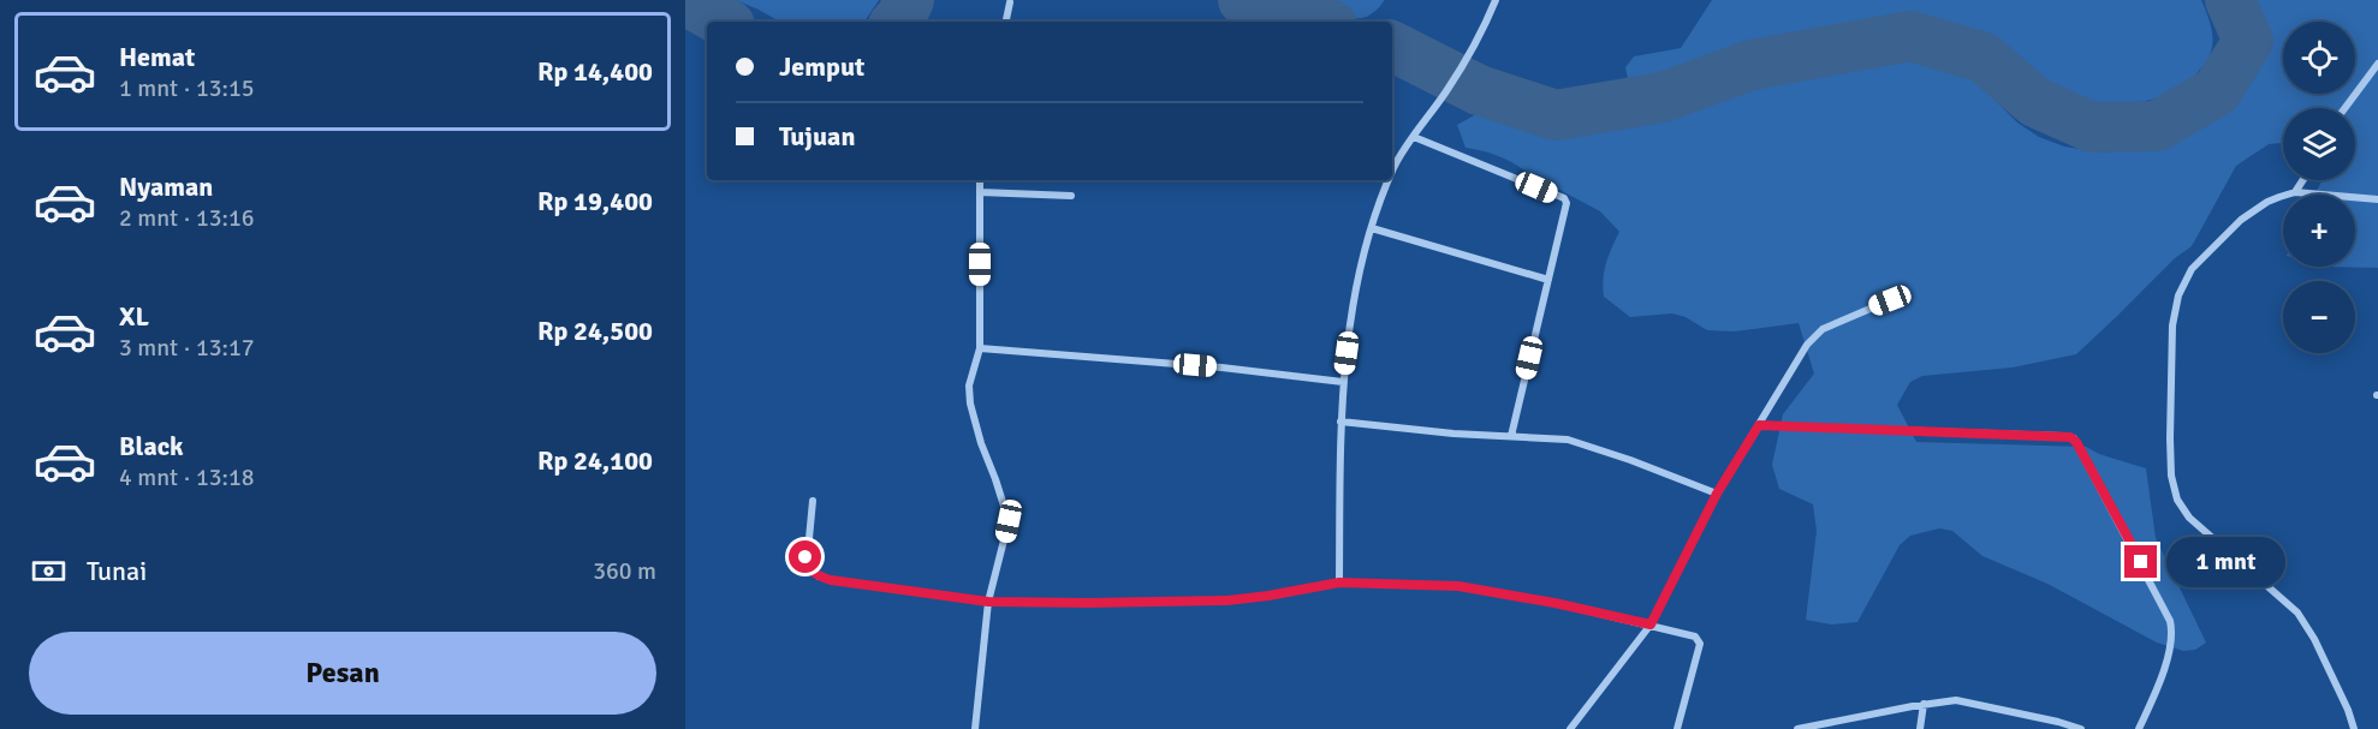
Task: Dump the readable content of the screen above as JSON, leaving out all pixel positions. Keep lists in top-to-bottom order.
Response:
{
  "page": {
    "list": [
      {
        "name": "Hemat",
        "note": "1 mnt · 13:15",
        "value": "Rp 14,400"
      },
      {
        "name": "Nyaman",
        "note": "2 mnt · 13:16",
        "value": "Rp 19,400"
      },
      {
        "name": "XL",
        "note": "3 mnt · 13:17",
        "value": "Rp 24,500"
      },
      {
        "name": "Black",
        "note": "4 mnt · 13:18",
        "value": "Rp 24,100"
      }
    ],
    "map_buttons": ["+", "−"],
    "banner": ["Jemput", "Tujuan"],
    "pay": ["Tunai", "360 m"],
    "bubble": "1 mnt",
    "buttons": "Pesan"
  }
}
